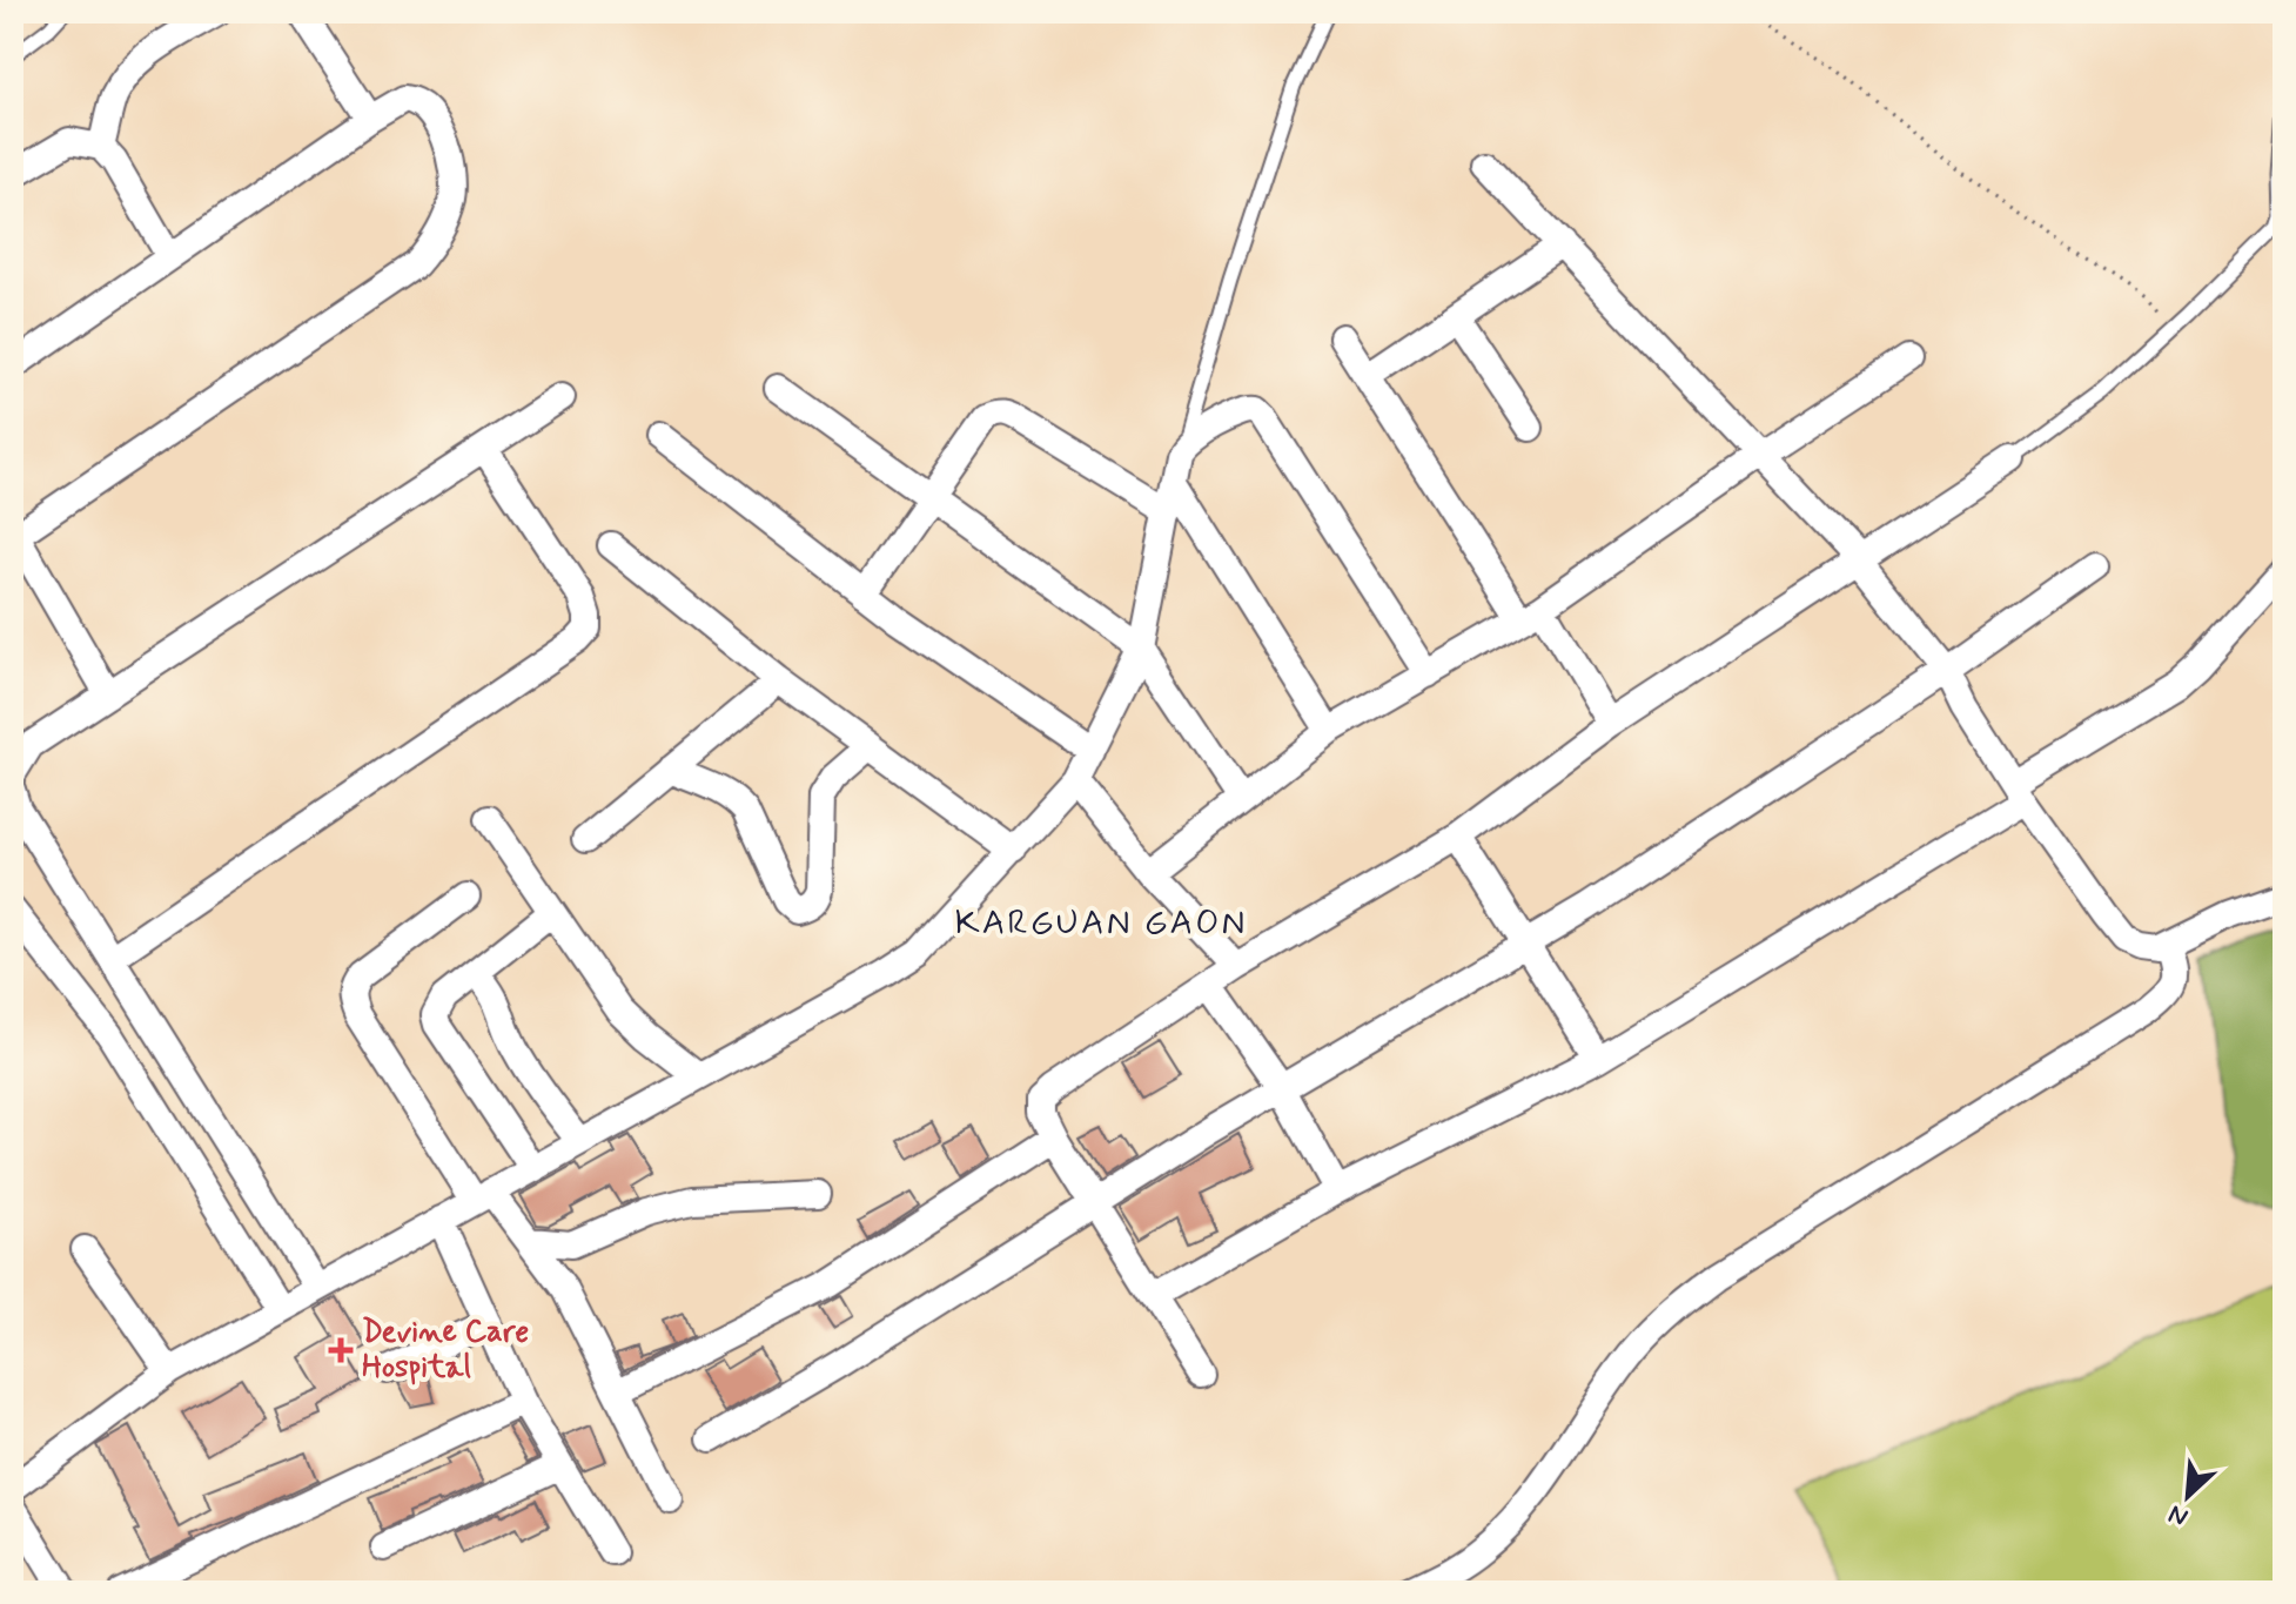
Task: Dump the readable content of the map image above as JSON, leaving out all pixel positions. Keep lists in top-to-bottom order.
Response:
{
  "districts": ["KARGUAN GAON"],
  "places": {
    "health": ["Devine Care Hospital"]
  },
  "north": "bottom left"
}
